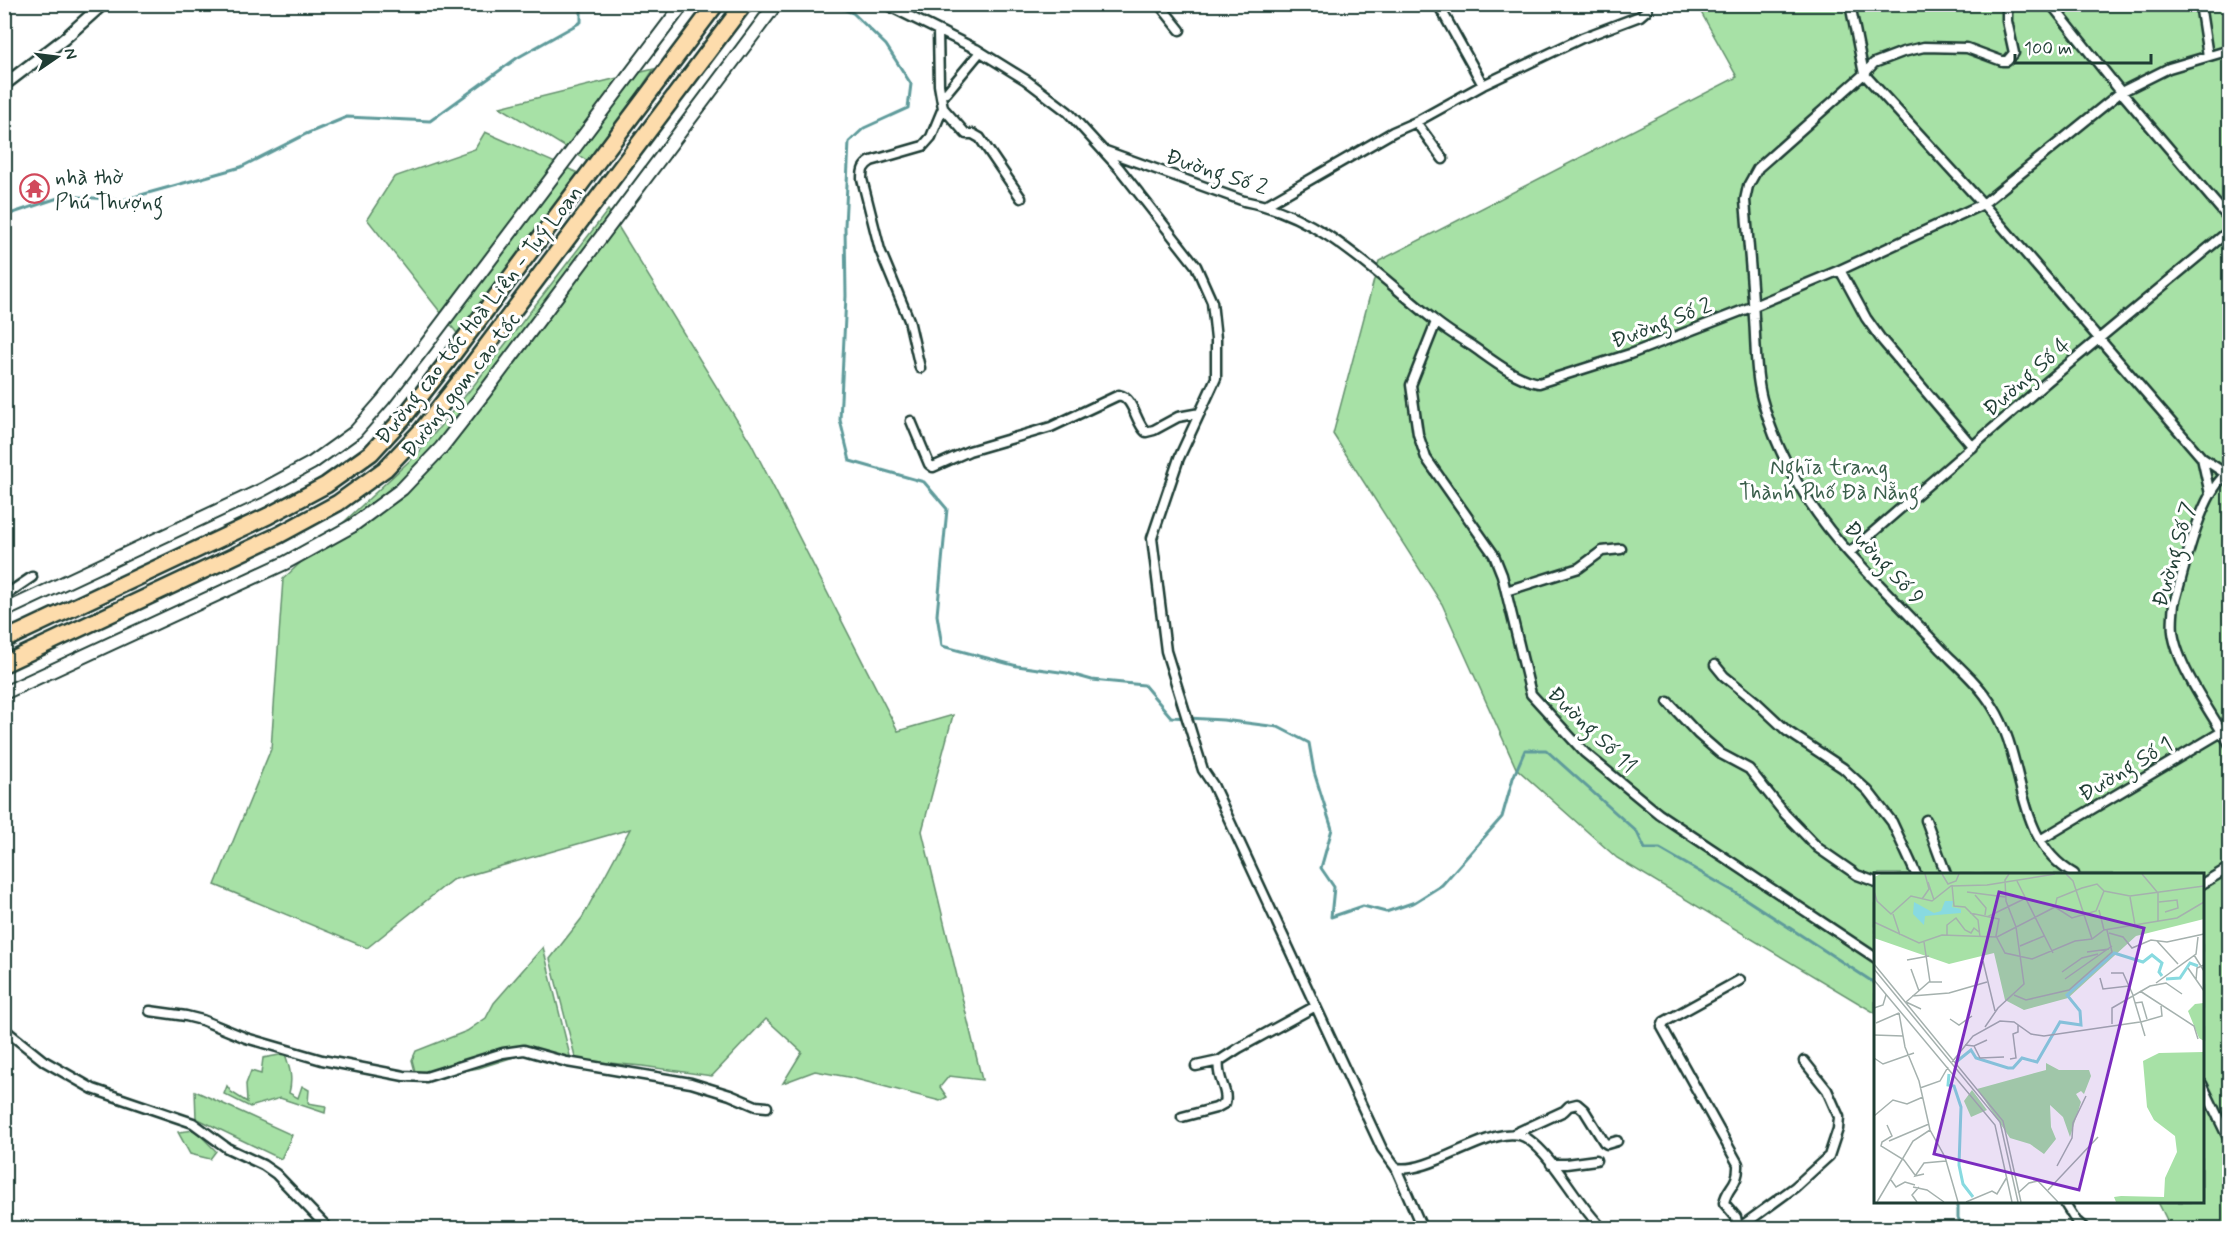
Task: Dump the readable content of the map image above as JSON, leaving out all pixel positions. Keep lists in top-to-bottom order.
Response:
{
  "streets": {
    "highway": ["Đường cao tốc Hoà Liên - Tuý Loan"],
    "main road": ["Đường gom cao tốc"],
    "street": [
      "Đường Số 2",
      "Đường Số 4",
      "Đường Số 7",
      "Đường Số 9",
      "Đường Số 11",
      "Đường Số 1"
    ]
  },
  "crossings": [
    ["Đường Số 2", "Đường Số 9"],
    ["Đường Số 2", "Đường Số 11"],
    ["Đường Số 4", "Đường Số 9"],
    ["Đường Số 7", "Đường Số 1"],
    ["Đường Số 9", "Đường Số 1"]
  ],
  "parks": ["Nghĩa trang Thành Phố Đà Nẵng"],
  "places": {
    "temple": ["nhà thờ Phú Thượng"]
  },
  "scale_bar": "100 m",
  "north": "right"
}
